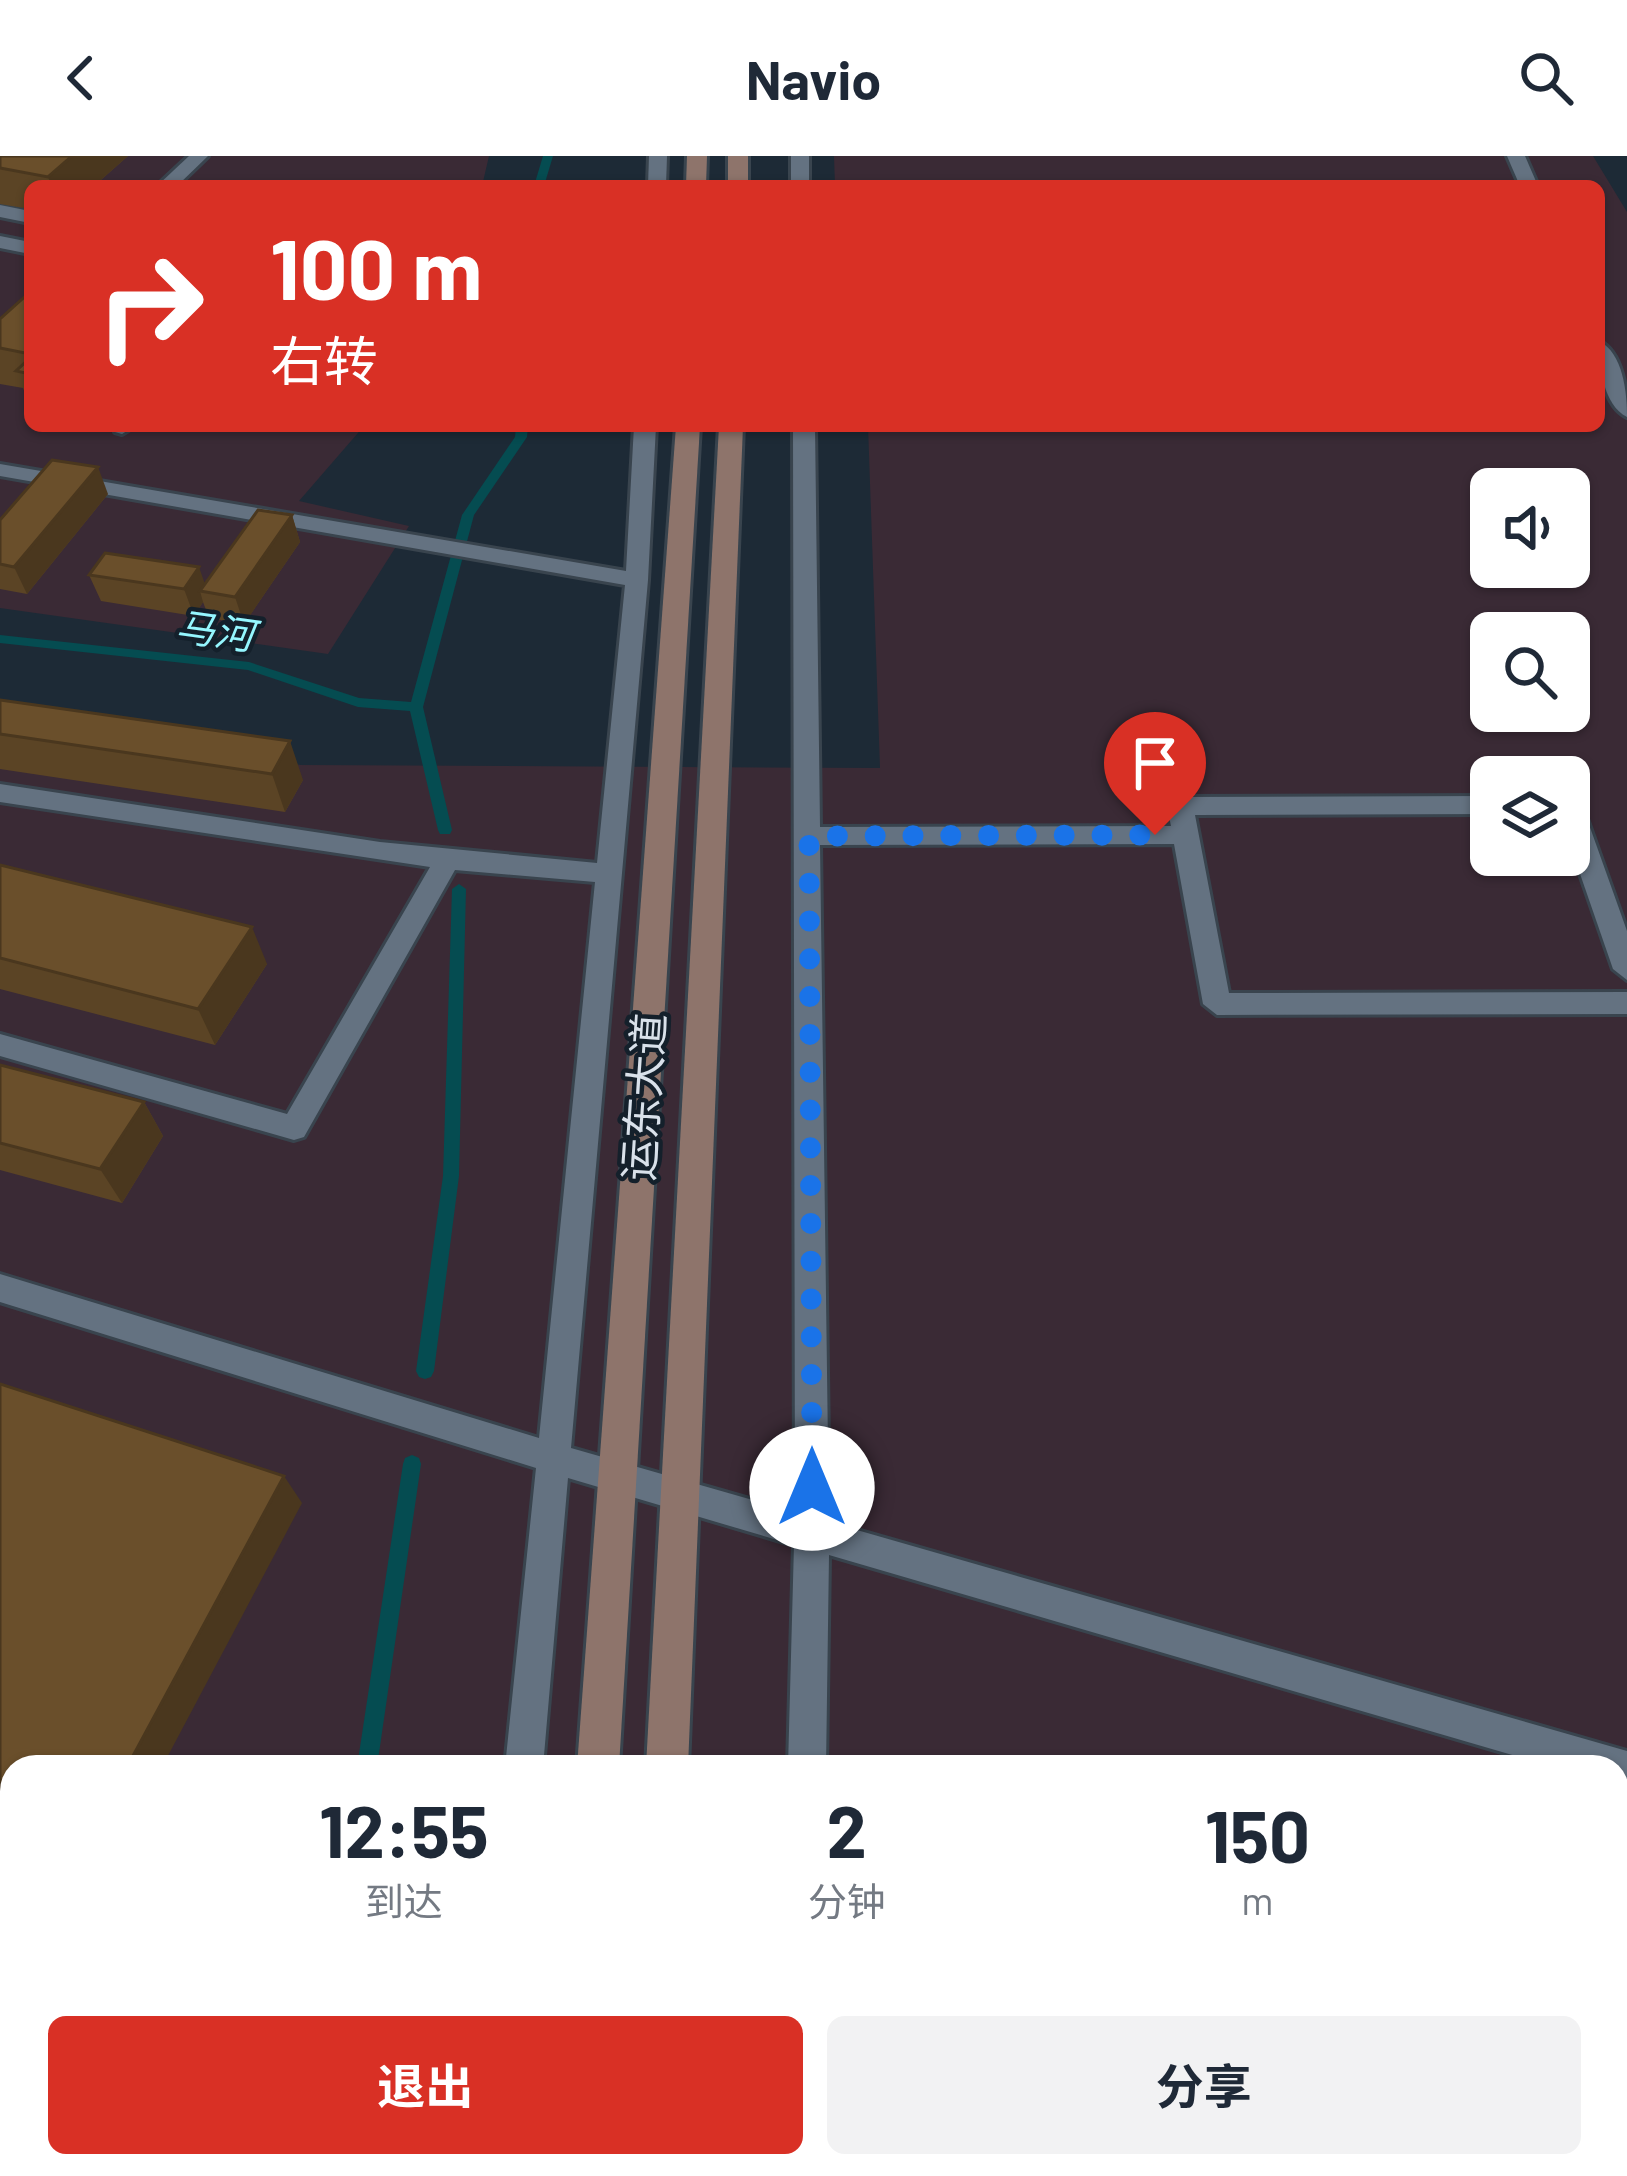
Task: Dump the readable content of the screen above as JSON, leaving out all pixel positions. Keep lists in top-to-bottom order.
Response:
{
  "streets": {
    "main road": ["运东大道"]
  },
  "water": ["马河"],
  "page": {
    "header": "Navio",
    "turn": ["100 m", "右转"],
    "eta": [
      "12:55",
      "到达",
      "2",
      "分钟",
      "150",
      "m"
    ],
    "buttons": ["退出", "分享"]
  }
}
